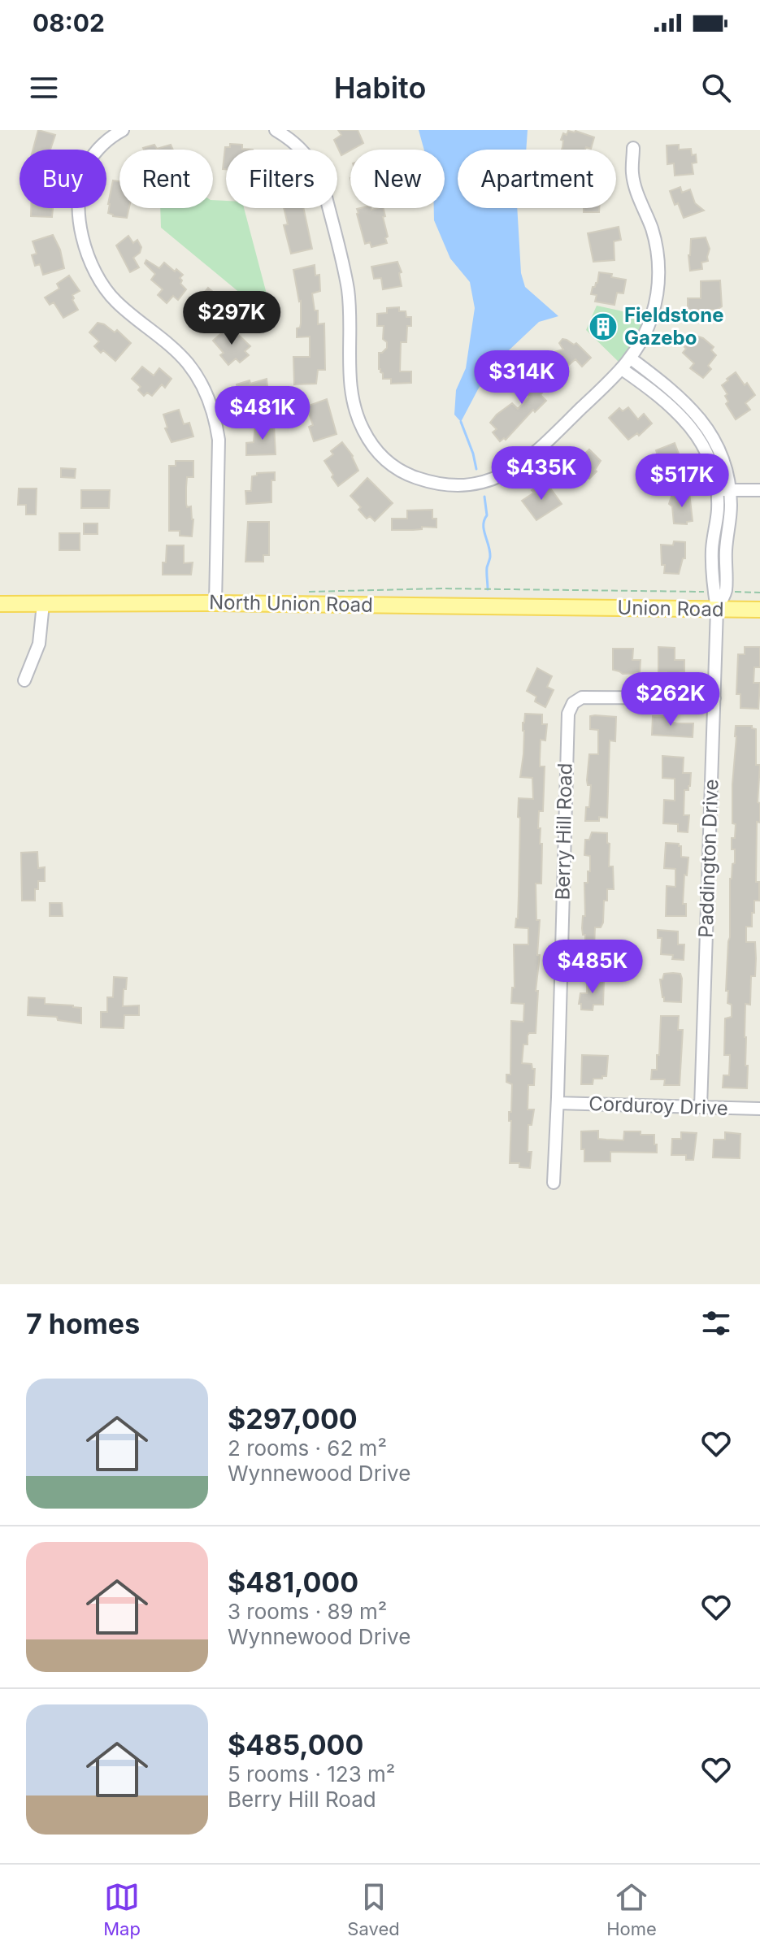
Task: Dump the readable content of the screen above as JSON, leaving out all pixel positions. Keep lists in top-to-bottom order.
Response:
{
  "streets": {
    "main road": ["North Union Road", "Union Road"],
    "street": ["Berry Hill Road", "Paddington Drive", "Corduroy Drive"]
  },
  "crossings": [
    ["North Union Road", "Union Road"],
    ["Union Road", "Paddington Drive"],
    ["Berry Hill Road", "Paddington Drive"],
    ["Berry Hill Road", "Corduroy Drive"],
    ["Paddington Drive", "Corduroy Drive"]
  ],
  "places": {
    "building": ["Fieldstone Gazebo"]
  },
  "page": {
    "status": "08:02",
    "header": "Habito",
    "chip": [
      "Buy",
      "Rent",
      "Filters",
      "New",
      "Apartment"
    ],
    "price": [
      "$297K",
      "$314K",
      "$481K",
      "$435K",
      "$517K",
      "$262K",
      "$485K"
    ],
    "heading": "7 homes",
    "list": [
      {
        "name": "$297,000",
        "note": "2 rooms · 62 m² · Wynnewood Drive"
      },
      {
        "name": "$481,000",
        "note": "3 rooms · 89 m² · Wynnewood Drive"
      },
      {
        "name": "$485,000",
        "note": "5 rooms · 123 m² · Berry Hill Road"
      }
    ],
    "tabs": ["Map", "Saved", "Home"]
  }
}
